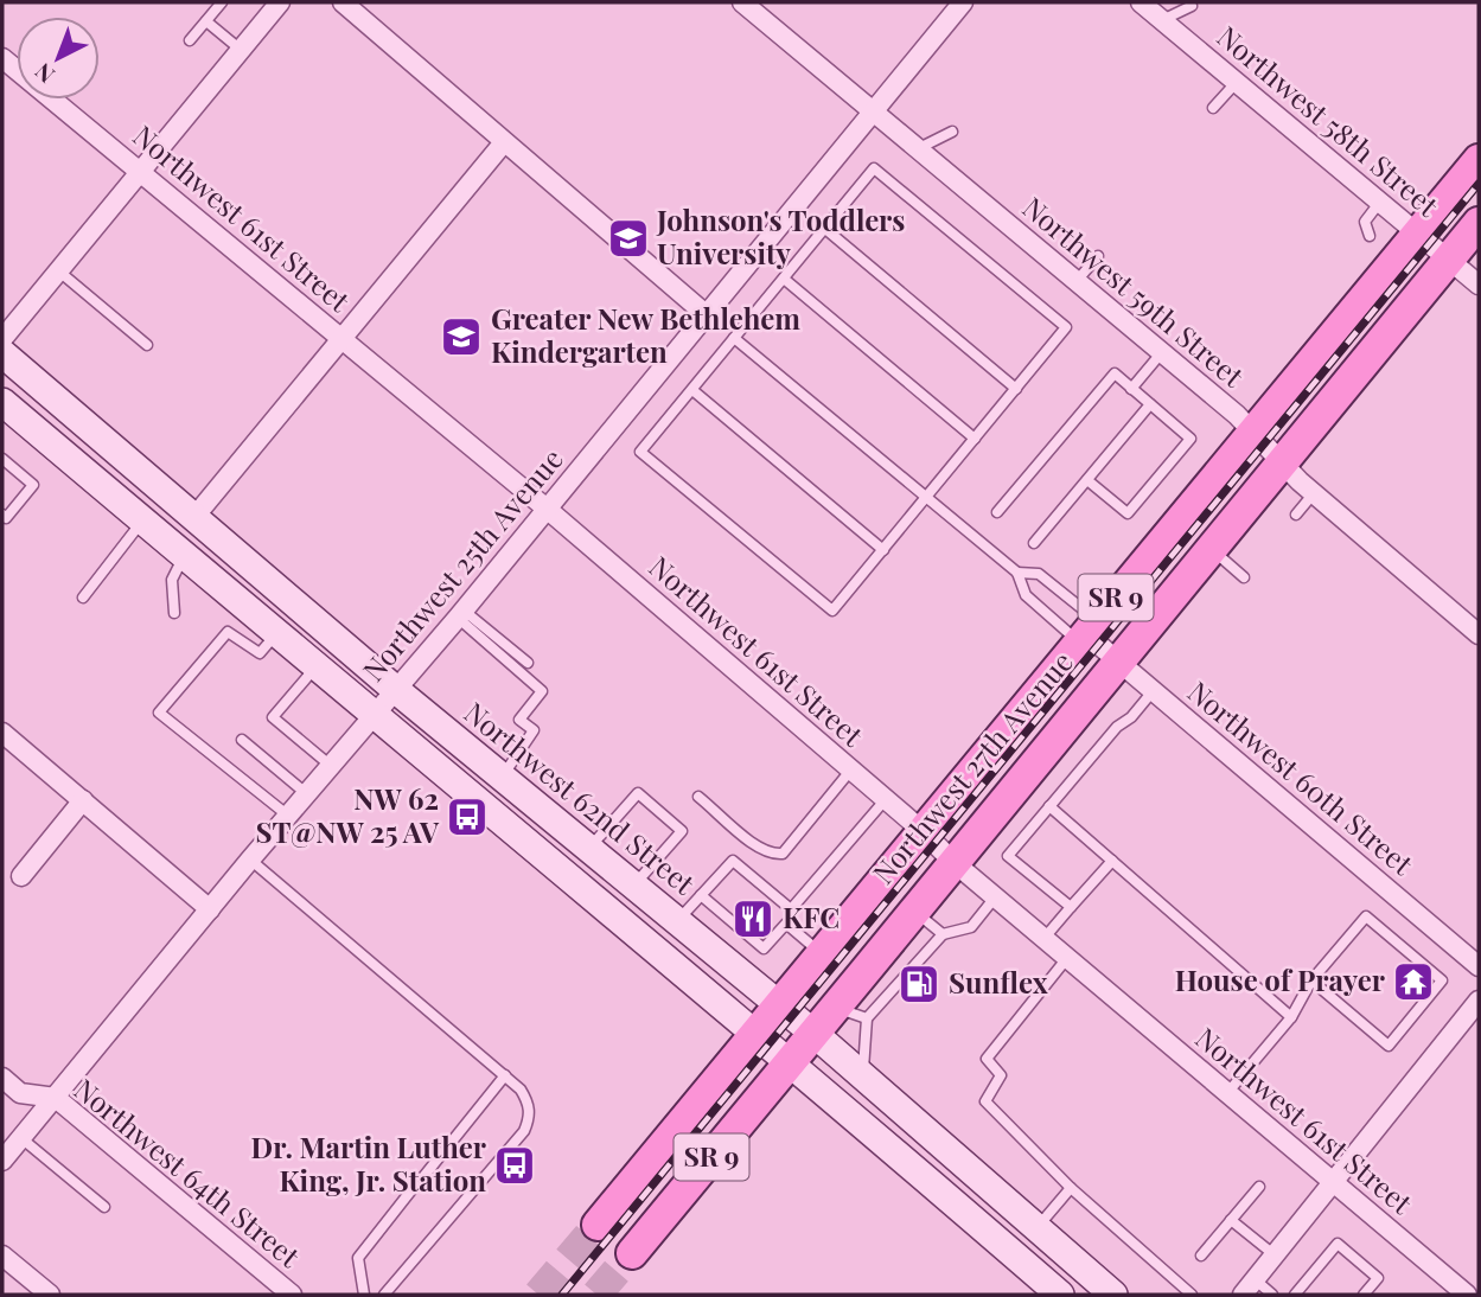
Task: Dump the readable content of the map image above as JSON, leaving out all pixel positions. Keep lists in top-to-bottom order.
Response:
{
  "streets": {
    "main road": ["SR 9", "Northwest 27th Avenue", "Northwest 62nd Street"],
    "street": [
      "Northwest 58th Street",
      "Northwest 61st Street",
      "Northwest 59th Street",
      "Northwest 25th Avenue",
      "Northwest 60th Street",
      "Northwest 64th Street"
    ]
  },
  "crossings": [
    ["Northwest 58th Street", "Northwest 27th Avenue"],
    ["Northwest 61st Street", "Northwest 25th Avenue"],
    ["Northwest 61st Street", "Northwest 27th Avenue"],
    ["Northwest 59th Street", "Northwest 25th Avenue"],
    ["Northwest 59th Street", "Northwest 27th Avenue"],
    ["Northwest 25th Avenue", "Northwest 62nd Street"],
    ["Northwest 25th Avenue", "Northwest 64th Street"],
    ["Northwest 27th Avenue", "Northwest 60th Street"],
    ["Northwest 27th Avenue", "Northwest 62nd Street"]
  ],
  "places": {
    "school or university": ["Johnson's Toddlers University", "Greater New Bethlehem Kindergarten"],
    "bus stop": ["NW 62 ST@NW 25 AV", "Dr. Martin Luther King, Jr. Station"],
    "restaurant": ["KFC"],
    "temple": ["House of Prayer"],
    "fuel station": ["Sunflex"]
  },
  "north": "bottom left"
}
